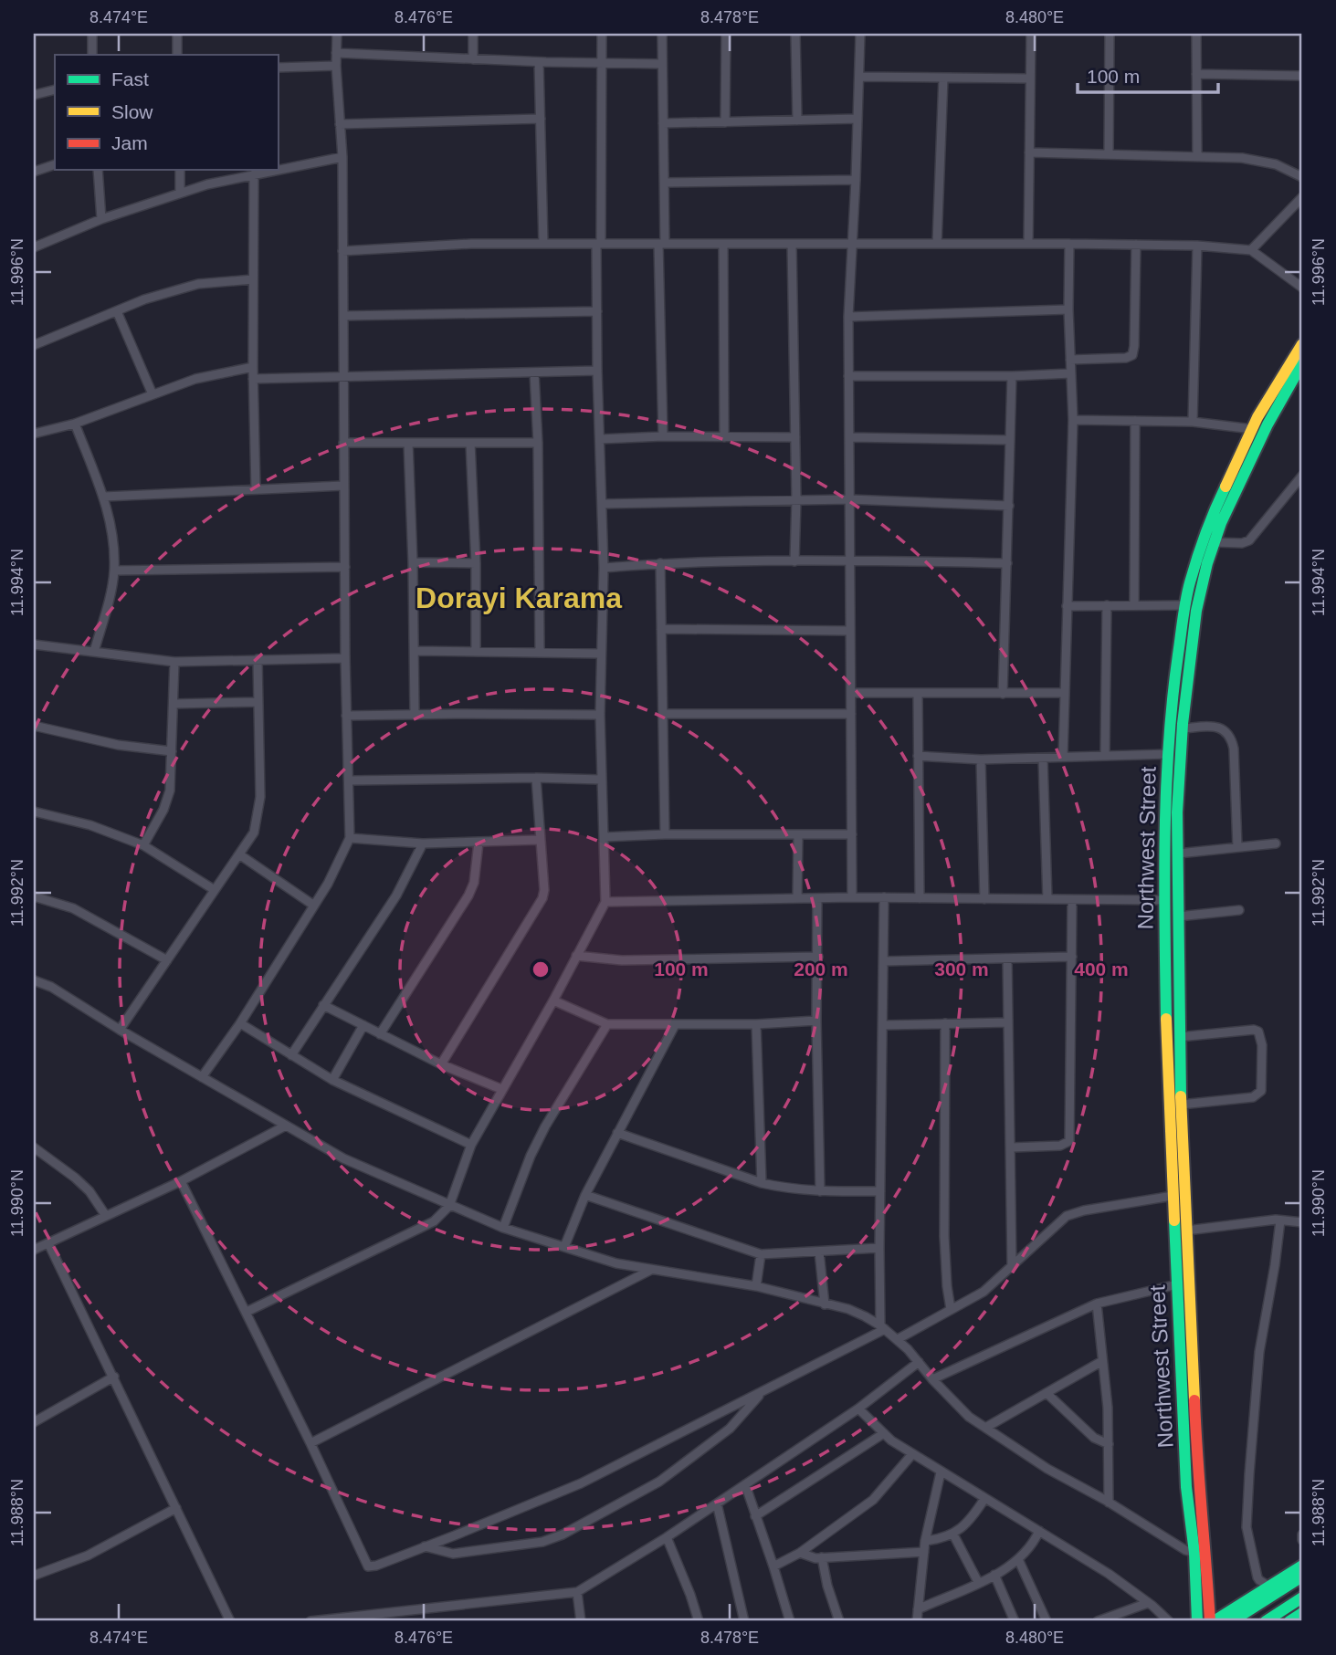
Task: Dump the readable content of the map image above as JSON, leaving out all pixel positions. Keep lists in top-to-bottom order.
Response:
{
  "streets": {
    "main road": ["Northwest Street"]
  },
  "districts": ["Dorayi Karama"],
  "legend": ["Fast", "Slow", "Jam"],
  "scale_bar": "100 m",
  "coordinates": [
    "8.474°E",
    "8.476°E",
    "8.478°E",
    "8.480°E",
    "11.996°N",
    "11.994°N",
    "11.992°N",
    "11.990°N",
    "11.988°N"
  ],
  "rings": [
    "100 m",
    "200 m",
    "300 m",
    "400 m"
  ]
}
